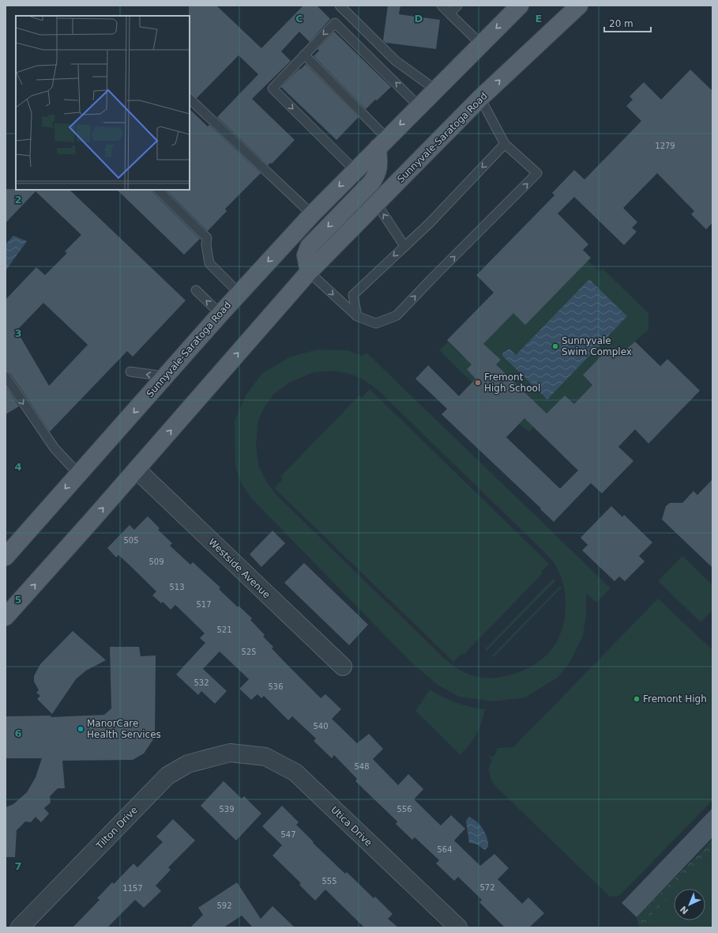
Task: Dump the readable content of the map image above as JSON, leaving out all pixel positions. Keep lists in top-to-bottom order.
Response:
{
  "streets": {
    "main road": ["Sunnyvale-Saratoga Road"],
    "street": ["Westside Avenue", "Utica Drive", "Tilton Drive"]
  },
  "crossings": [
    ["Sunnyvale-Saratoga Road", "Westside Avenue"],
    ["Utica Drive", "Tilton Drive"]
  ],
  "places": [
    "Sunnyvale Swim Complex",
    "Fremont High School",
    "Fremont High",
    "ManorCare Health Services"
  ],
  "house_numbers": [
    "1279",
    "505",
    "509",
    "513",
    "517",
    "521",
    "525",
    "532",
    "536",
    "540",
    "548",
    "539",
    "556",
    "547",
    "564",
    "555",
    "572",
    "1157",
    "592"
  ],
  "scale_bar": "20 m",
  "north": "bottom left",
  "grid": {
    "columns": ["C", "D", "E"],
    "rows": [
      "2",
      "3",
      "4",
      "5",
      "6",
      "7"
    ]
  }
}
